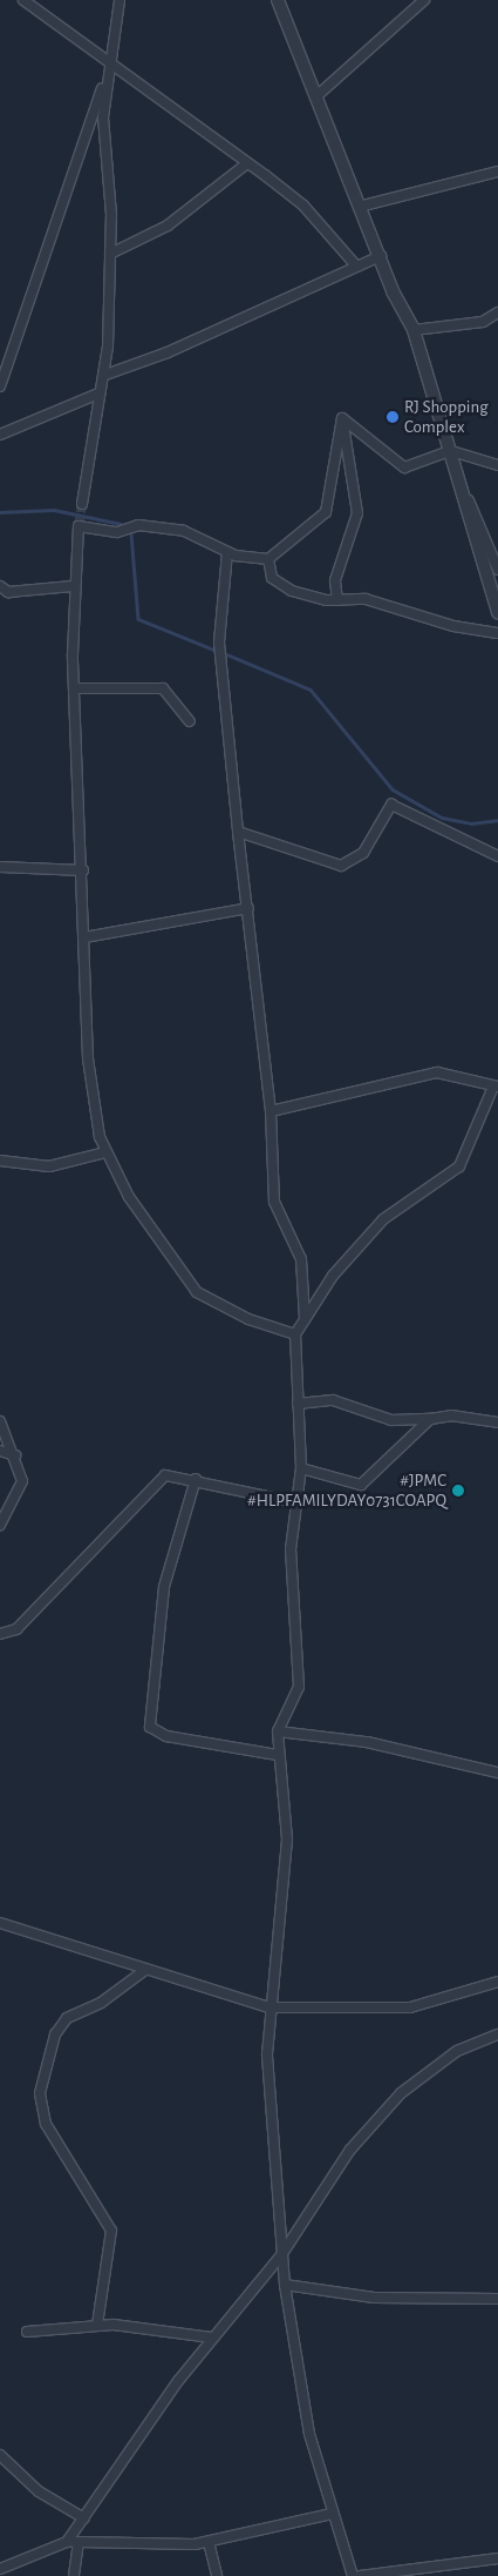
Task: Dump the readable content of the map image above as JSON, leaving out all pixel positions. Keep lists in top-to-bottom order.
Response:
{
  "places": ["RJ Shopping Complex", "#JPMC #HLPFAMILYDAY0731COAPQ"]
}
